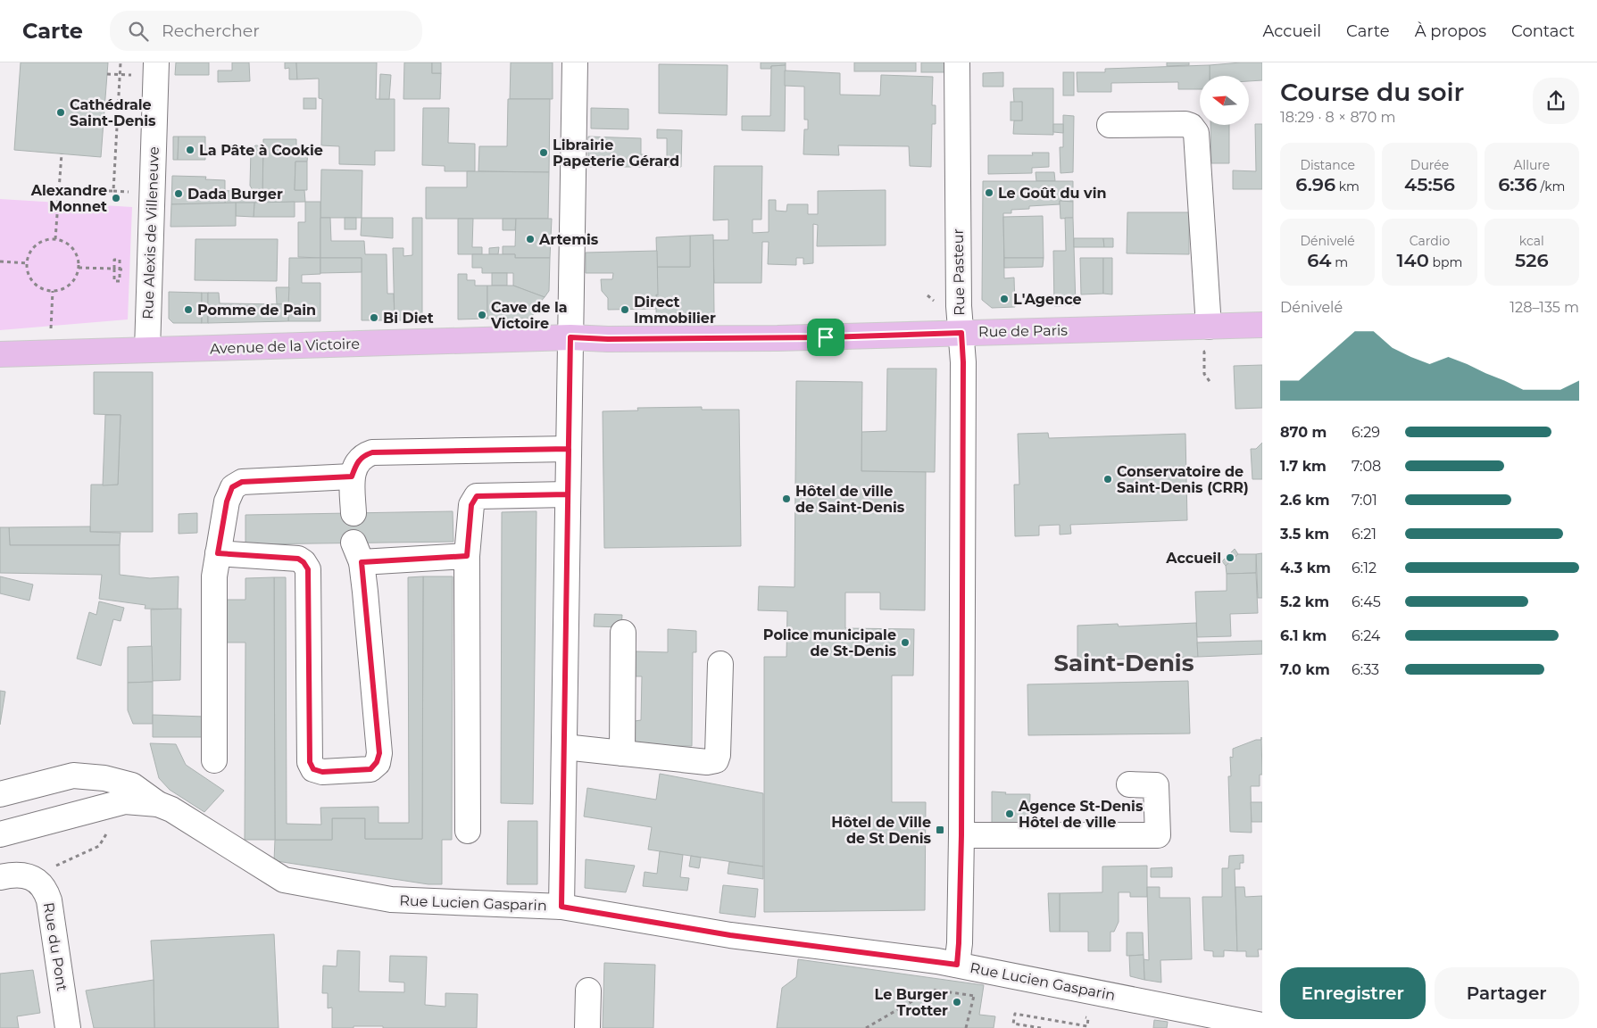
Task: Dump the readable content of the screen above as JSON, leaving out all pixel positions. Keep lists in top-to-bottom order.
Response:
{
  "streets": {
    "main road": ["Rue de Paris", "Avenue de la Victoire"],
    "street": [
      "Rue Alexis de Villeneuve",
      "Rue Pasteur",
      "Rue Lucien Gasparin",
      "Rue du Pont"
    ]
  },
  "crossings": [
    ["Rue Alexis de Villeneuve", "Avenue de la Victoire"],
    ["Rue Pasteur", "Rue de Paris"],
    ["Rue Pasteur", "Rue Lucien Gasparin"],
    ["Rue de Paris", "Avenue de la Victoire"]
  ],
  "districts": ["Saint-Denis"],
  "places": {
    "other": [
      "Cathédrale Saint-Denis",
      "La Pâte à Cookie",
      "Librairie Papeterie Gérard",
      "Le Goût du vin",
      "Dada Burger",
      "Alexandre Monnet",
      "Artemis",
      "L'Agence",
      "Pomme de Pain",
      "Direct Immobilier",
      "Cave de la Victoire",
      "Bi Diet",
      "Conservatoire de Saint-Denis (CRR)",
      "Hôtel de ville de Saint-Denis",
      "Accueil",
      "Police municipale de St-Denis",
      "Agence St-Denis Hôtel de ville",
      "Le Burger Trotter"
    ],
    "transit": ["Hôtel de Ville de St Denis"]
  },
  "north": "left",
  "page": {
    "header": "Carte",
    "search": "Rechercher",
    "nav": [
      "Accueil",
      "Carte",
      "À propos",
      "Contact"
    ],
    "heading": ["Course du soir", "18:29 · 8 × 870 m"],
    "stats": [
      ["Distance", "6.96 km"],
      ["Durée", "45:56"],
      ["Allure", "6:36 /km"],
      ["Dénivelé", "64 m"],
      ["Cardio", "140 bpm"],
      ["kcal", "526"]
    ],
    "chart": ["Dénivelé", "128–135 m"],
    "list": [
      {
        "name": "870 m",
        "note": "6:29"
      },
      {
        "name": "1.7 km",
        "note": "7:08"
      },
      {
        "name": "2.6 km",
        "note": "7:01"
      },
      {
        "name": "3.5 km",
        "note": "6:21"
      },
      {
        "name": "4.3 km",
        "note": "6:12"
      },
      {
        "name": "5.2 km",
        "note": "6:45"
      },
      {
        "name": "6.1 km",
        "note": "6:24"
      },
      {
        "name": "7.0 km",
        "note": "6:33"
      }
    ],
    "buttons": ["Enregistrer", "Partager"]
  }
}
